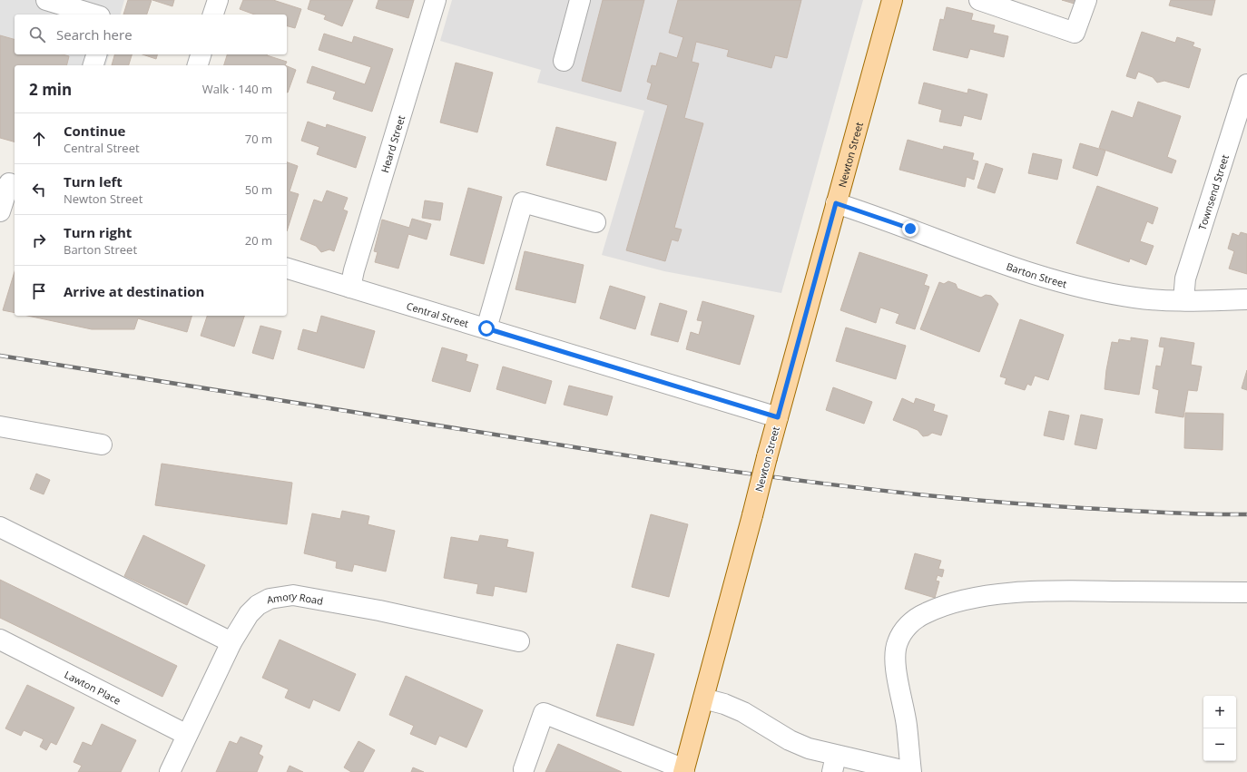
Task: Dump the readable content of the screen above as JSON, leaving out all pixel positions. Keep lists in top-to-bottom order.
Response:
{
  "streets": {
    "main road": ["Newton Street"],
    "street": [
      "Heard Street",
      "Townsend Street",
      "Barton Street",
      "Central Street",
      "Amory Road",
      "Lawton Place"
    ]
  },
  "crossings": [
    ["Heard Street", "Central Street"],
    ["Newton Street", "Barton Street"],
    ["Newton Street", "Central Street"],
    ["Townsend Street", "Barton Street"],
    ["Amory Road", "Lawton Place"]
  ],
  "page": {
    "search": "Search here",
    "heading": ["2 min", "Walk · 140 m"],
    "list": [
      ["Continue", "Central Street", "70 m"],
      ["Turn left", "Newton Street", "50 m"],
      ["Turn right", "Barton Street", "20 m"],
      "Arrive at destination"
    ],
    "map_buttons": ["+", "−"]
  }
}
